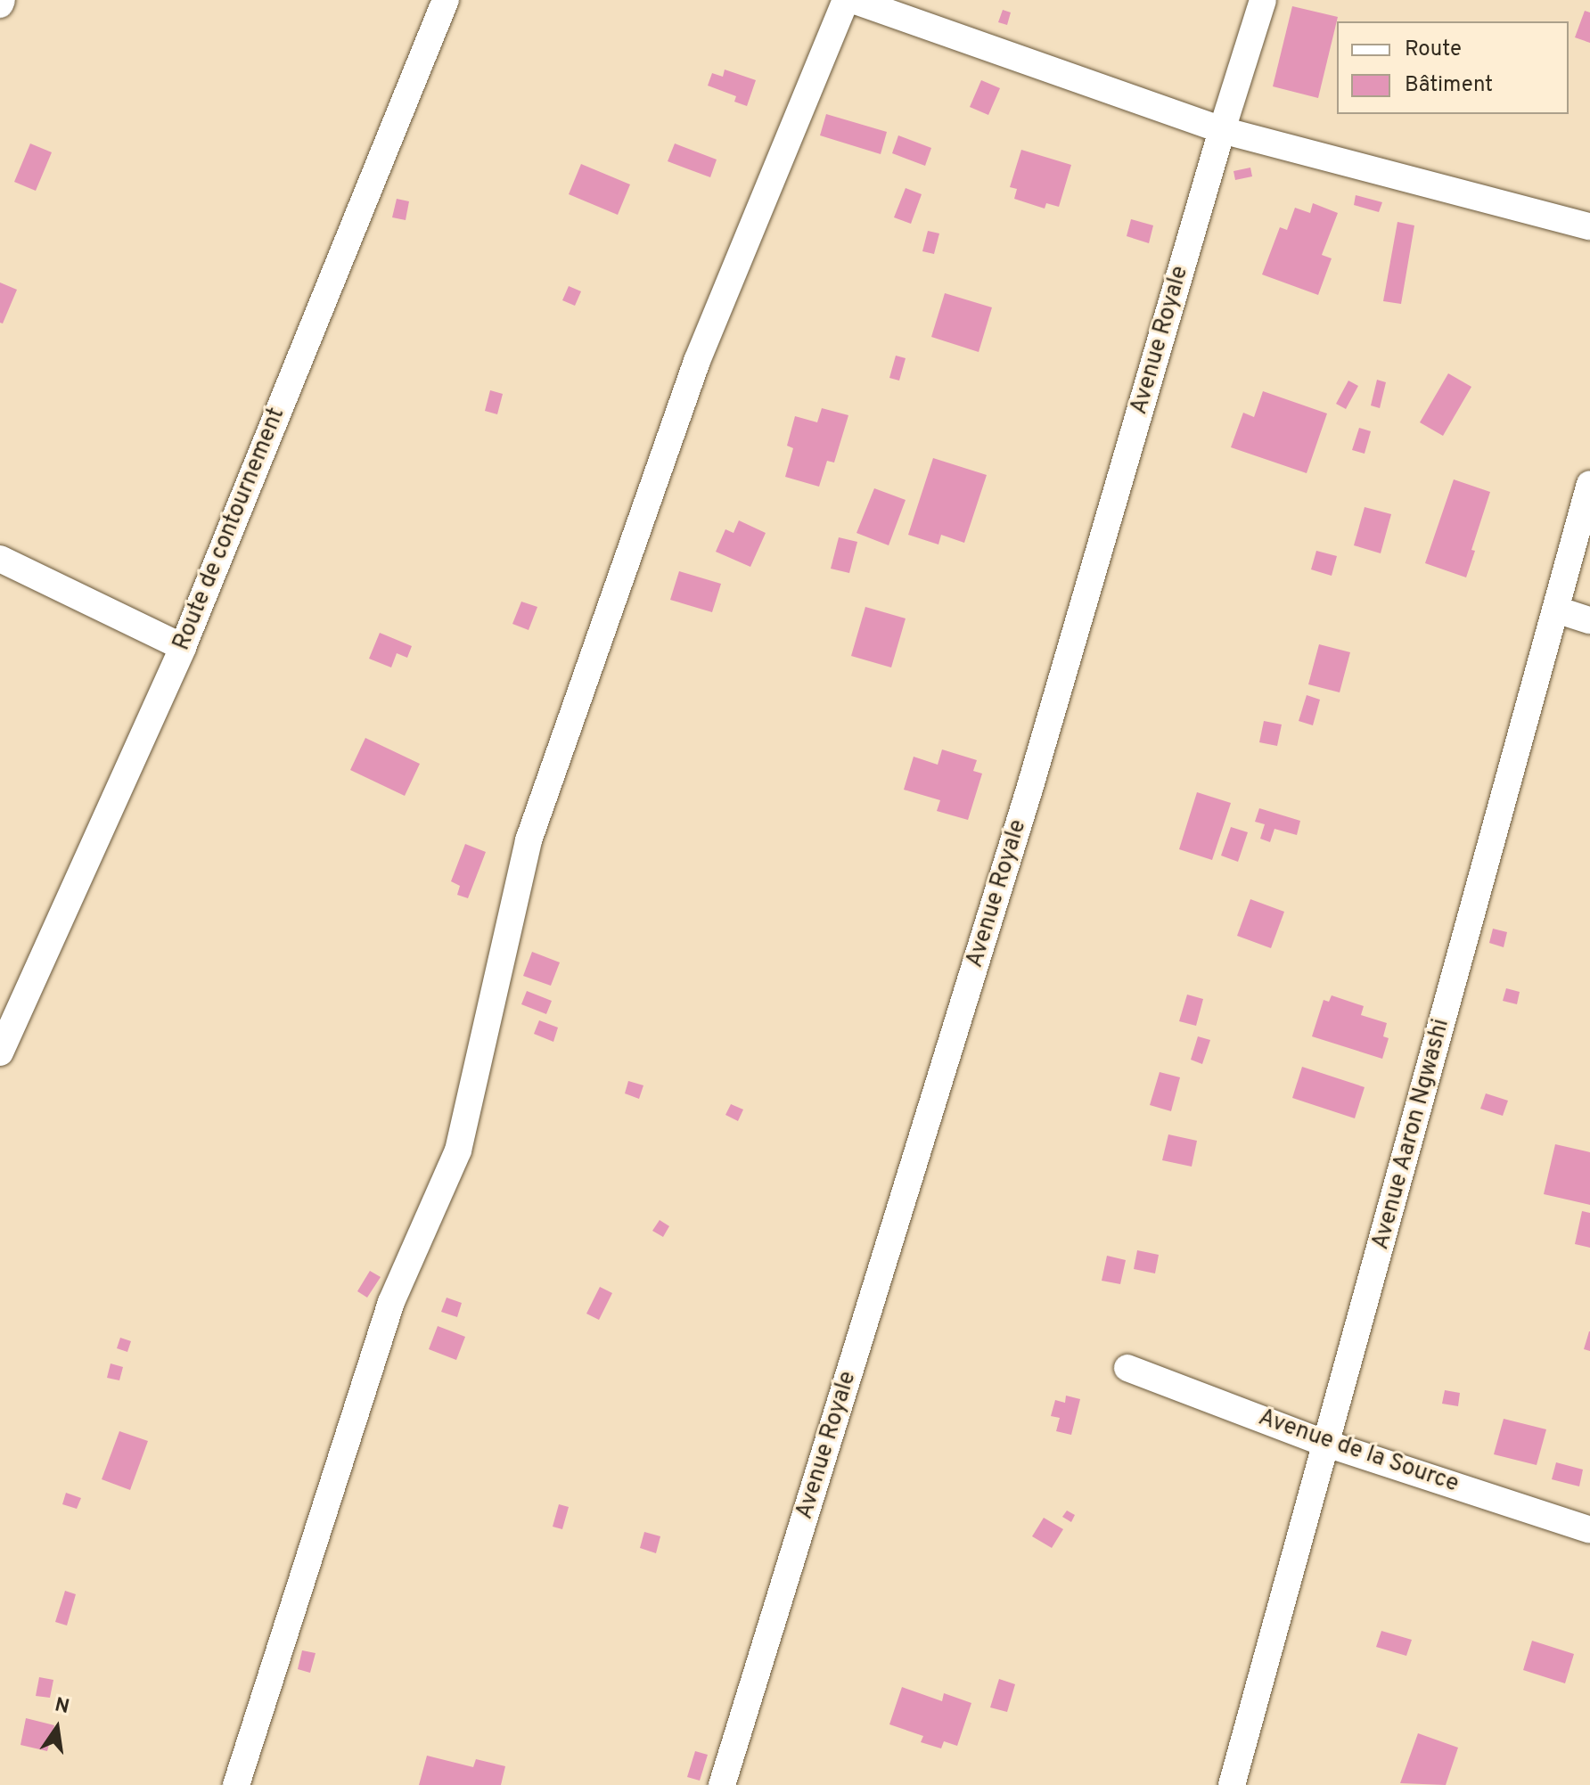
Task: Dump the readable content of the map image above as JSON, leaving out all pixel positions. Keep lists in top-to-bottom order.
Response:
{
  "streets": {
    "street": [
      "Avenue Royale",
      "Route de contournement",
      "Avenue Aaron Ngwashi",
      "Avenue de la Source"
    ]
  },
  "crossings": [
    ["Avenue Aaron Ngwashi", "Avenue de la Source"]
  ],
  "legend": ["Route", "Bâtiment"],
  "north": "top"
}
